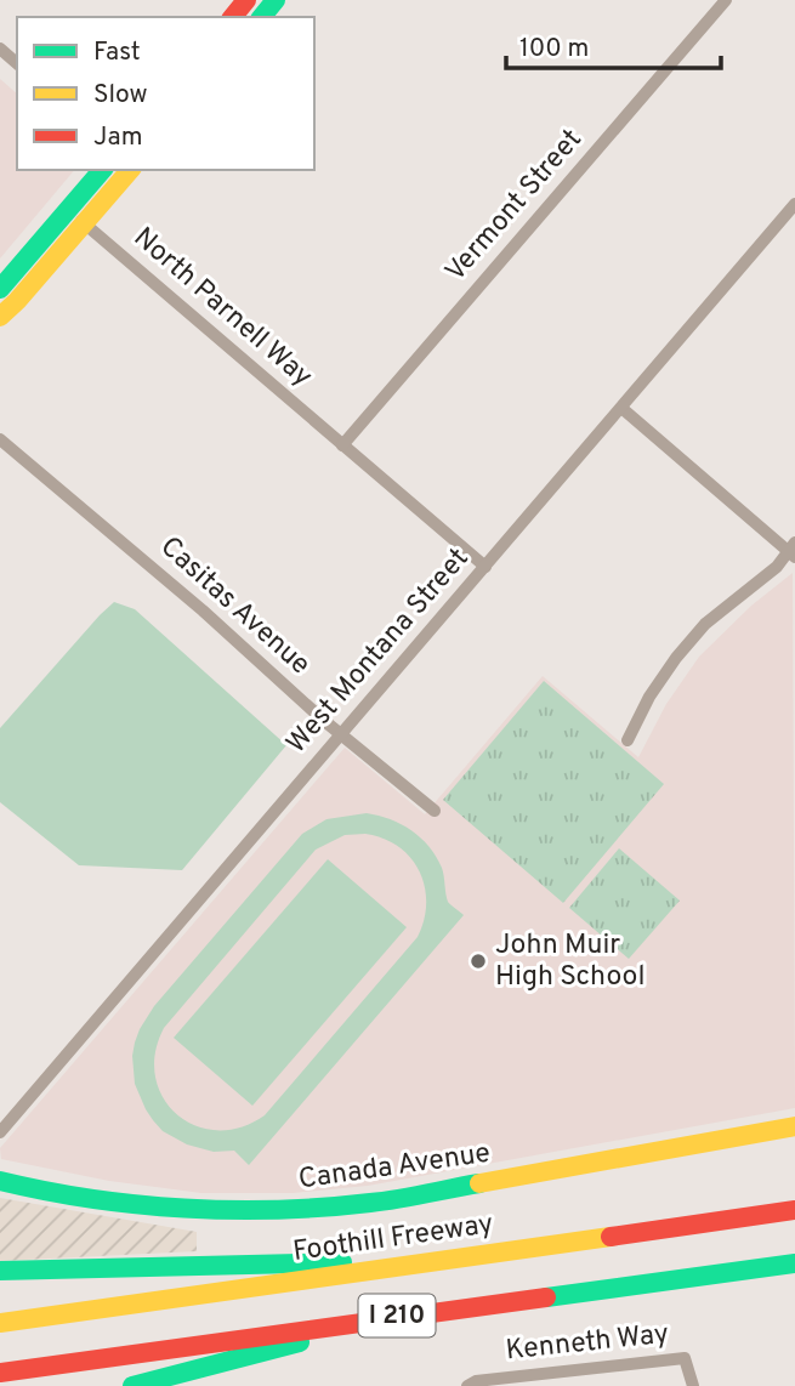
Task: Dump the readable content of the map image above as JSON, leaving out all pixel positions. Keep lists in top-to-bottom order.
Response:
{
  "streets": {
    "main road": ["Canada Avenue", "Foothill Freeway", "I 210"],
    "street": [
      "Vermont Street",
      "North Parnell Way",
      "Casitas Avenue",
      "West Montana Street",
      "Kenneth Way"
    ]
  },
  "crossings": [
    ["Vermont Street", "North Parnell Way"],
    ["North Parnell Way", "West Montana Street"],
    ["Casitas Avenue", "West Montana Street"]
  ],
  "places": ["John Muir High School"],
  "legend": ["Fast", "Slow", "Jam"],
  "scale_bar": "100 m"
}
